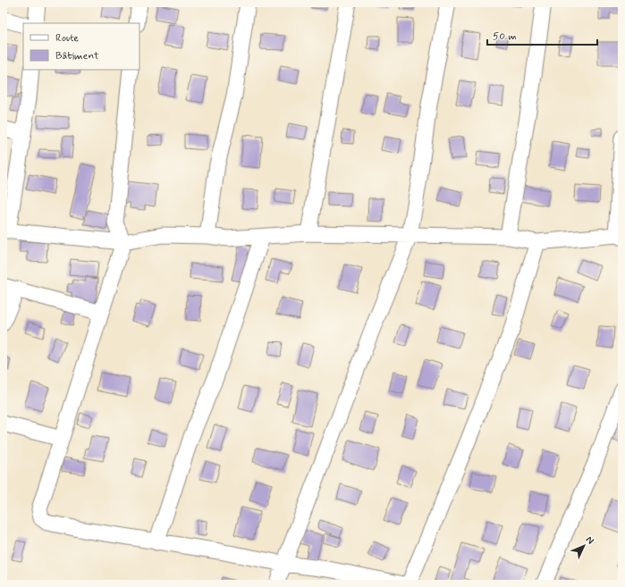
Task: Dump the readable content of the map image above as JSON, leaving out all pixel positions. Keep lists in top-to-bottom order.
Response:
{
  "legend": ["Route", "Bâtiment"],
  "scale_bar": "50 m",
  "north": "top right"
}
